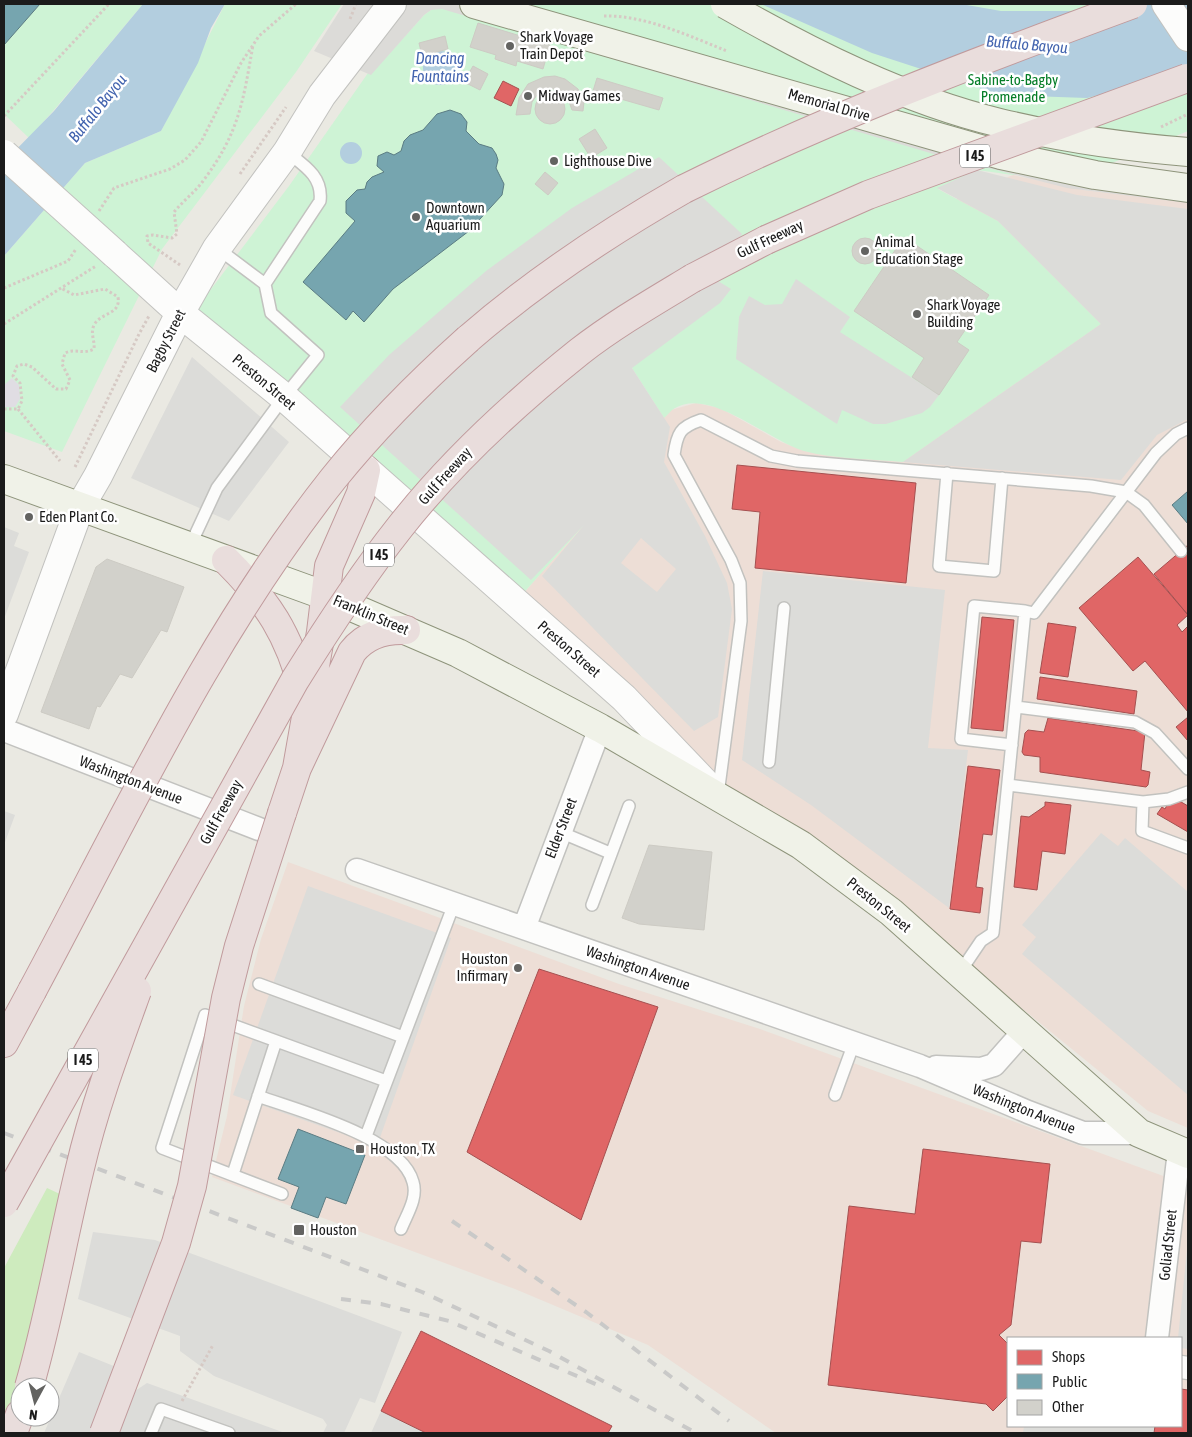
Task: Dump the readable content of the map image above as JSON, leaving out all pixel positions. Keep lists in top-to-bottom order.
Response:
{
  "streets": {
    "highway": ["I 45", "Gulf Freeway"],
    "main road": [
      "Memorial Drive",
      "Preston Street",
      "Franklin Street",
      "Washington Avenue"
    ],
    "street": ["Bagby Street", "Elder Street", "Goliad Street"]
  },
  "crossings": [
    ["Bagby Street", "Preston Street"],
    ["Bagby Street", "Franklin Street"],
    ["Bagby Street", "Washington Avenue"],
    ["Preston Street", "Franklin Street"],
    ["Preston Street", "Washington Avenue"],
    ["Franklin Street", "Elder Street"],
    ["Washington Avenue", "Elder Street"],
    ["Washington Avenue", "Goliad Street"]
  ],
  "water": ["Buffalo Bayou", "Dancing Fountains"],
  "parks": ["Sabine-to-Bagby Promenade"],
  "places": {
    "other": [
      "Shark Voyage Train Depot",
      "Midway Games",
      "Lighthouse Dive",
      "Downtown Aquarium",
      "Animal Education Stage",
      "Shark Voyage Building",
      "Eden Plant Co.",
      "Houston Infirmary"
    ],
    "transit": ["Houston, TX", "Houston"]
  },
  "legend": ["Shops", "Public", "Other"],
  "north": "bottom"
}
